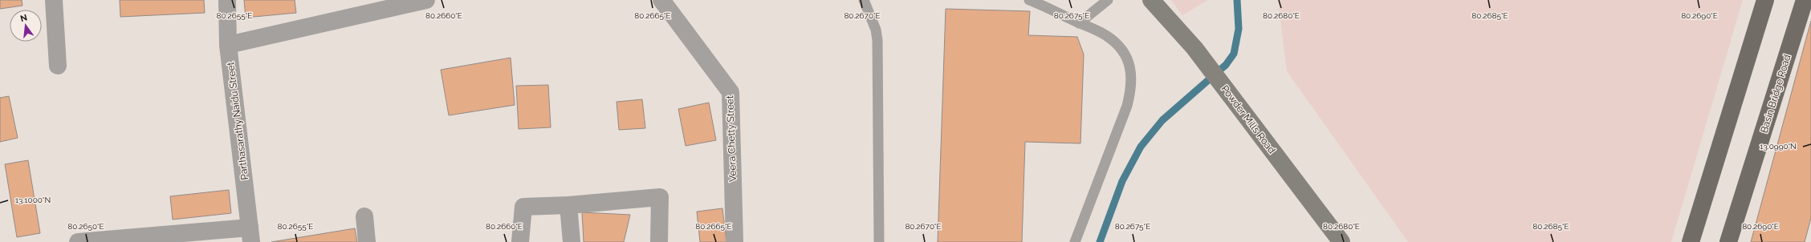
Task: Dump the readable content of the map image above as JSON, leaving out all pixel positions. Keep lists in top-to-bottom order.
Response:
{
  "streets": {
    "main road": ["Basin Bridge Road"],
    "street": ["Powder Mills Road", "Parthasarathy Naidu Street", "Veera Chetty Street"]
  },
  "north": "top",
  "coordinates": [
    "80.2655°E",
    "80.2660°E",
    "80.2665°E",
    "80.2670°E",
    "80.2675°E",
    "80.2680°E",
    "80.2685°E",
    "80.2690°E",
    "13.0990°N",
    "13.1000°N",
    "80.2650°E"
  ]
}
